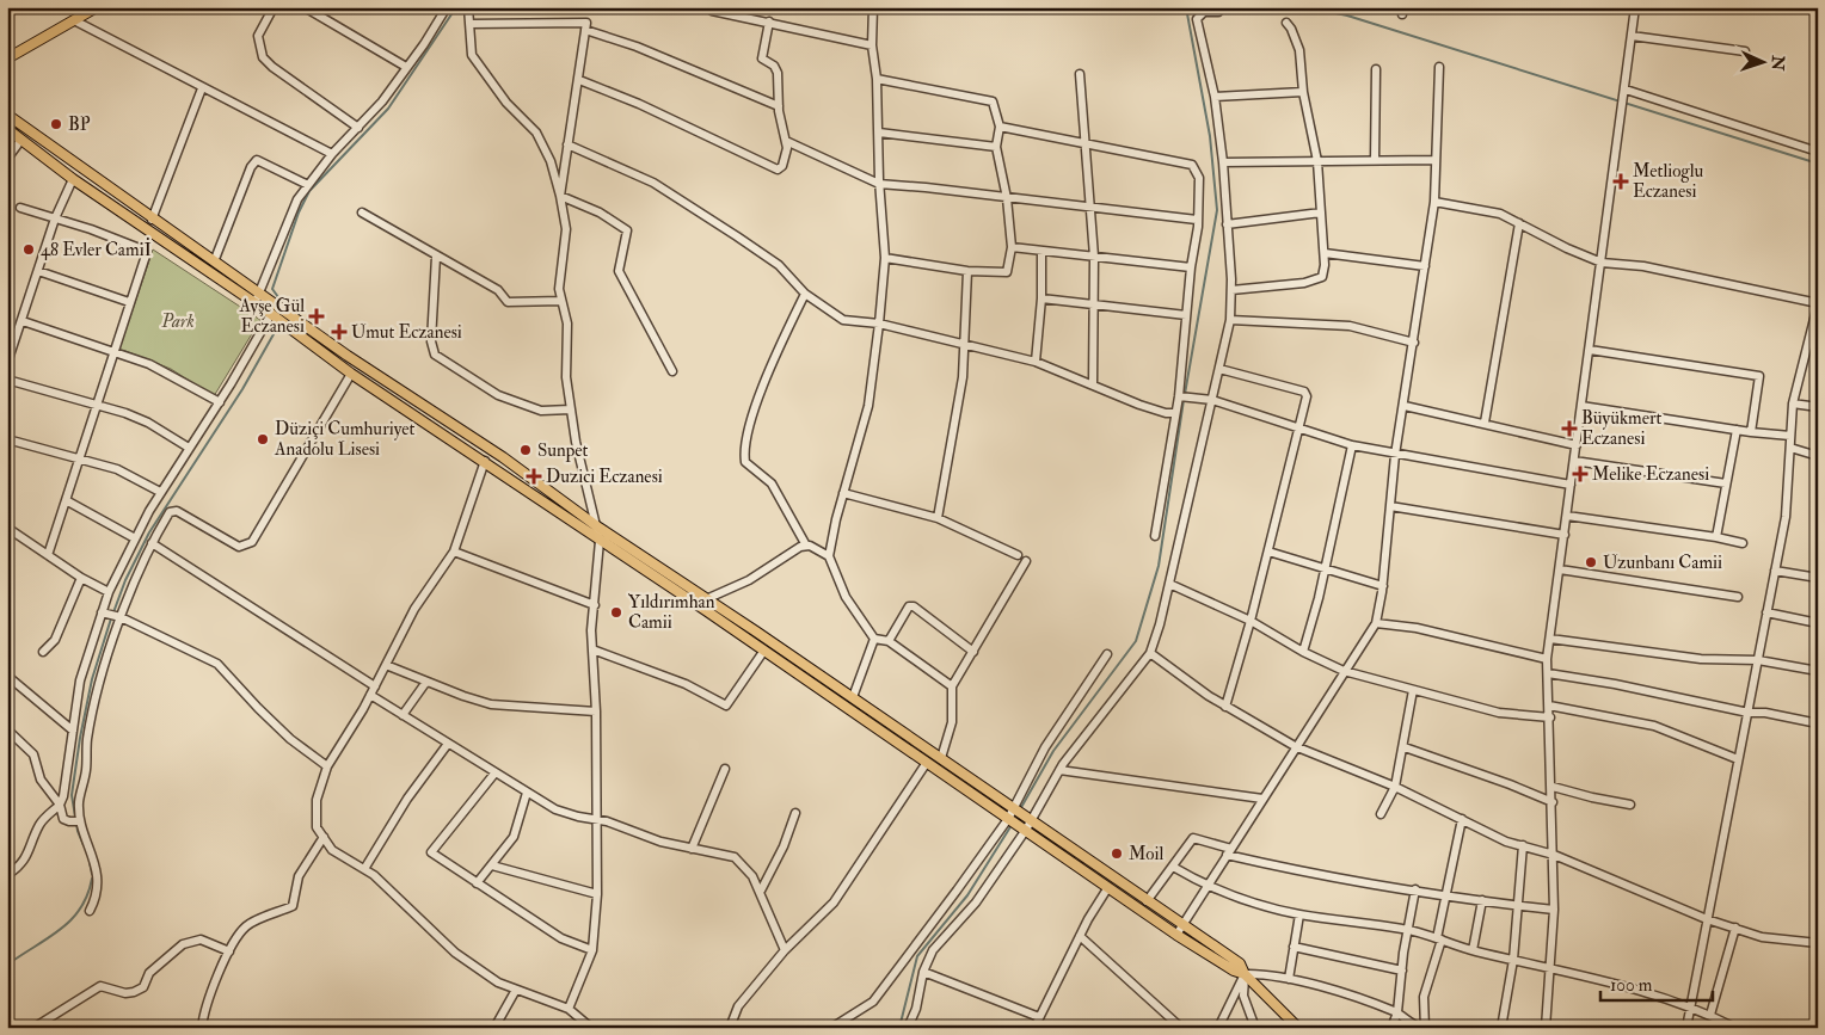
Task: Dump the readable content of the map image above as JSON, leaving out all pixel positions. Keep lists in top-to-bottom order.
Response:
{
  "parks": ["Park"],
  "places": {
    "other": [
      "BP",
      "48 Evler Camiİ",
      "Düziçi Cumhuriyet Anadolu Lisesi",
      "Sunpet",
      "Uzunbanı Camii",
      "Yıldırımhan Camii",
      "Moil"
    ],
    "health": [
      "Metlioglu Eczanesi",
      "Ayşe Gül Eczanesi",
      "Umut Eczanesi",
      "Büyükmert Eczanesi",
      "Melike Eczanesi",
      "Duzici Eczanesi"
    ]
  },
  "scale_bar": "100 m",
  "north": "right"
}
